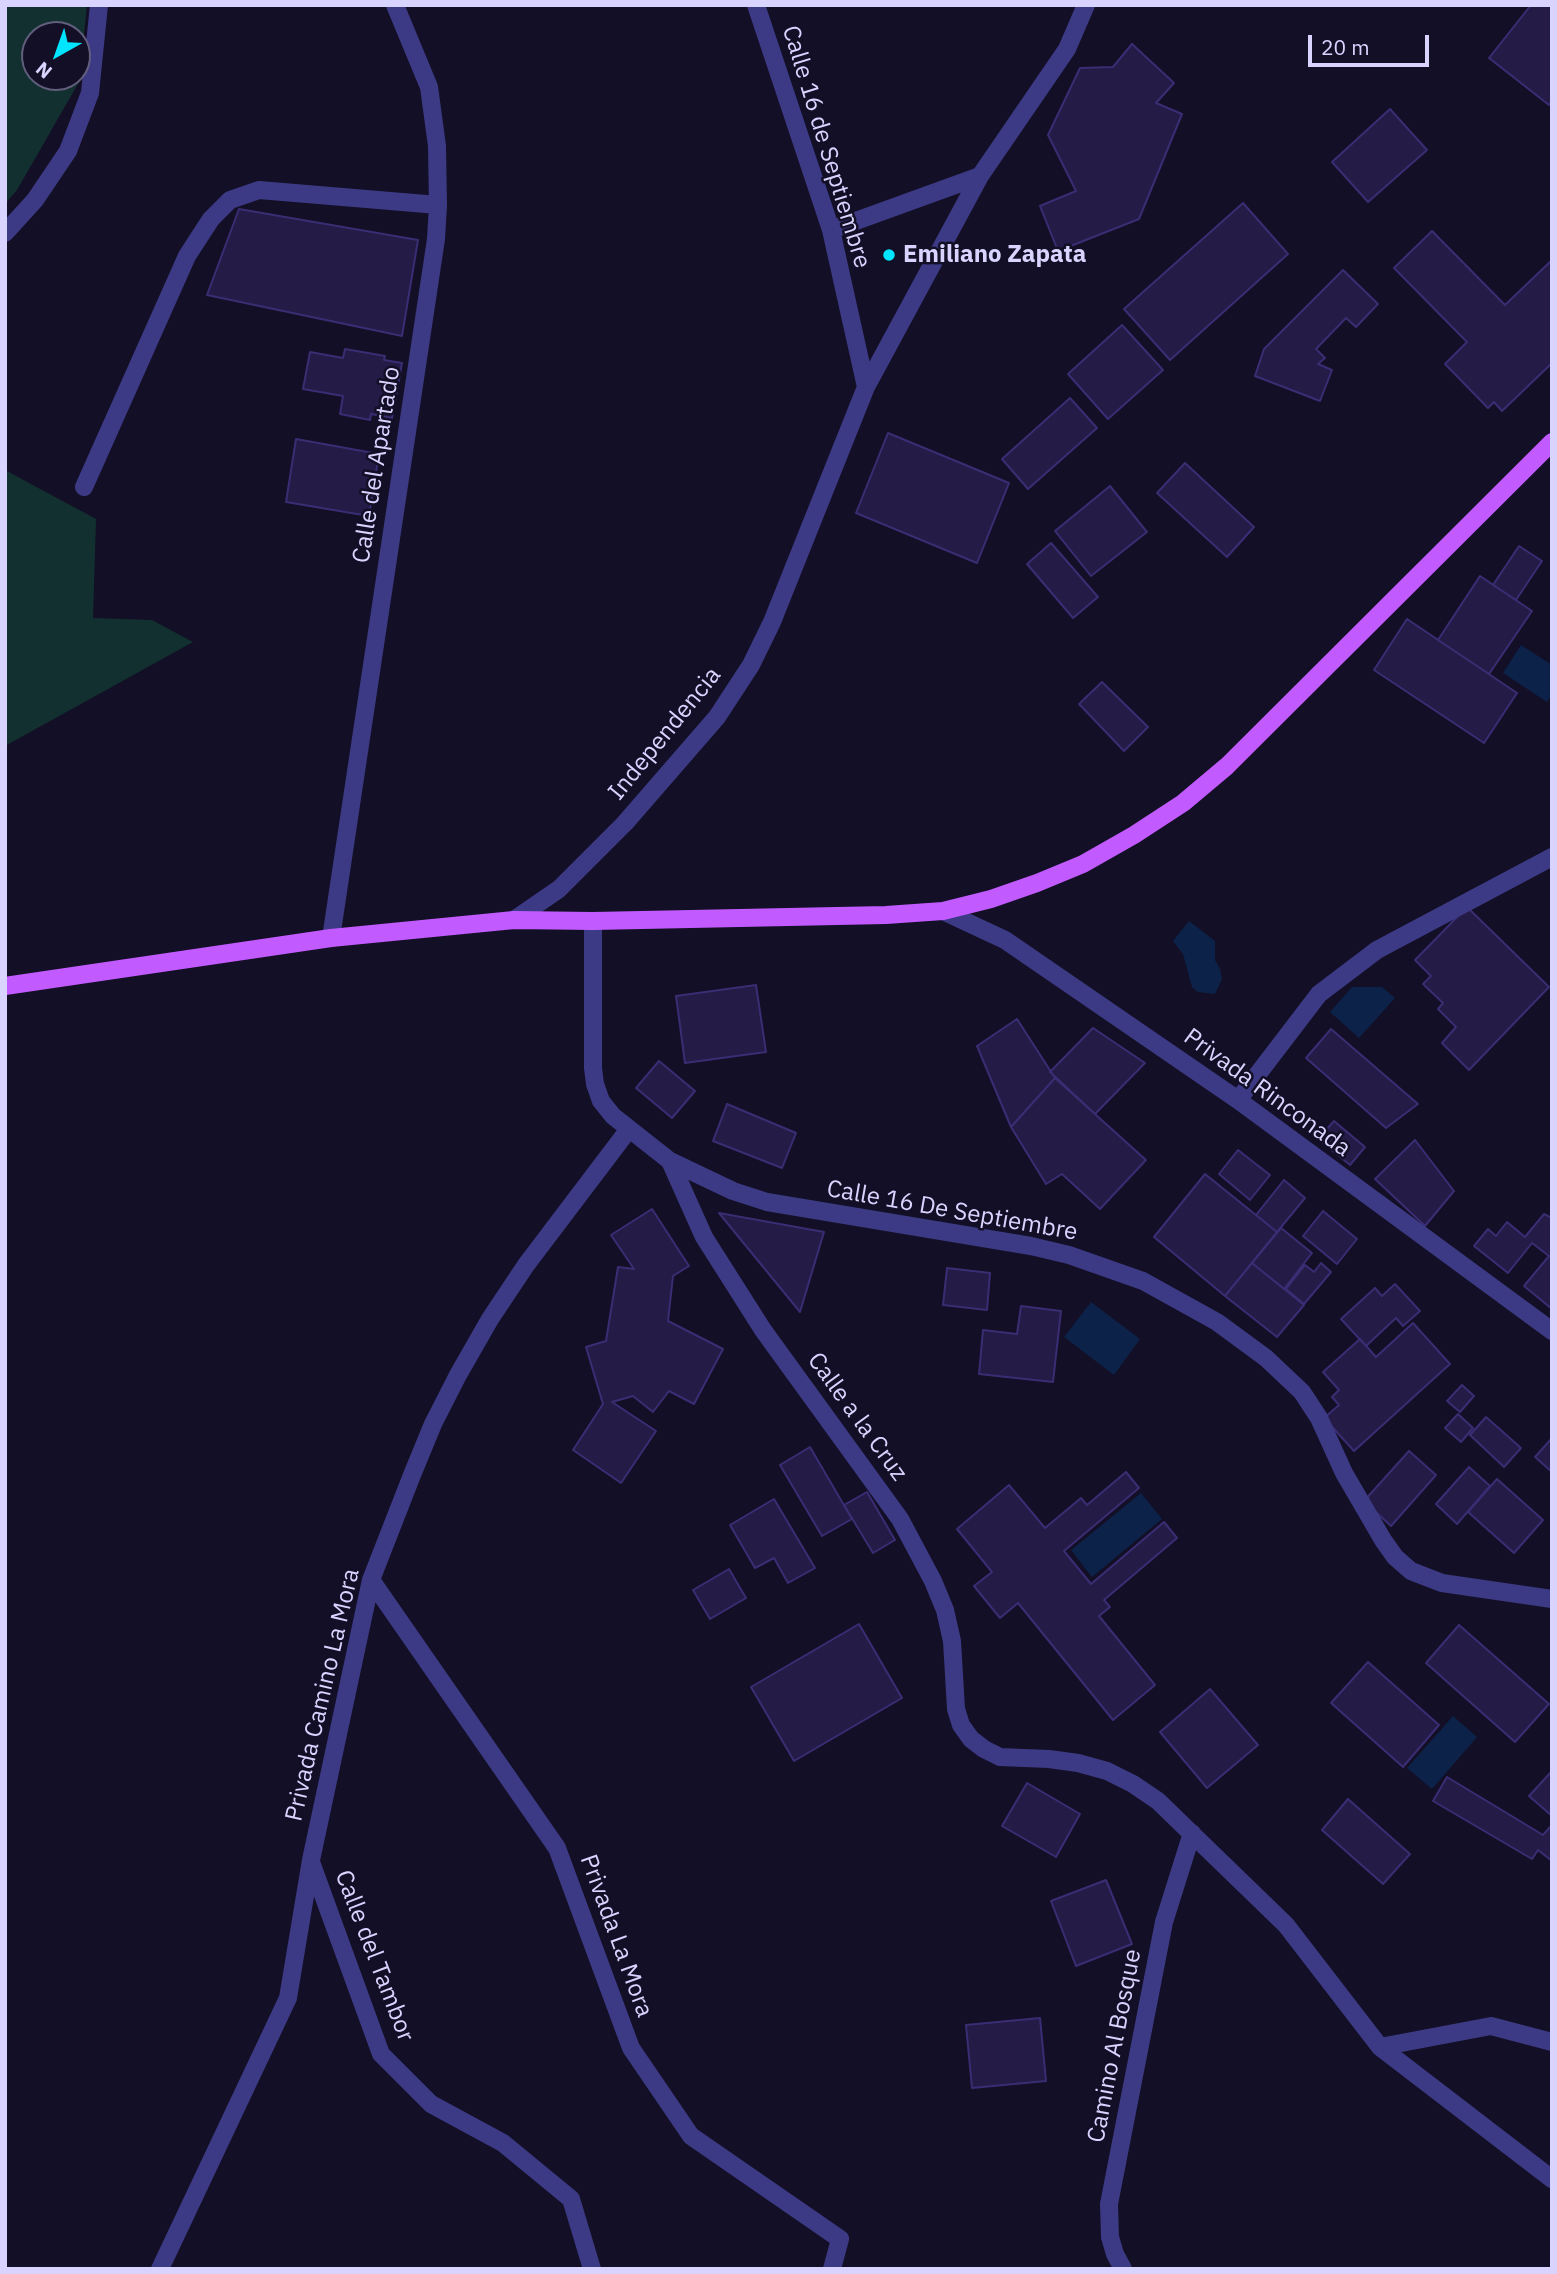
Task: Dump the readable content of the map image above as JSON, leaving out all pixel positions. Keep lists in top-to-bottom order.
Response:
{
  "streets": {
    "street": [
      "Calle 16 de Septiembre",
      "Calle del Apartado",
      "Independencia",
      "Privada Rinconada",
      "Calle 16 De Septiembre",
      "Calle a la Cruz",
      "Privada Camino La Mora",
      "Privada La Mora",
      "Calle del Tambor",
      "Camino Al Bosque"
    ]
  },
  "crossings": [
    ["Calle 16 de Septiembre", "Independencia"],
    ["Calle 16 De Septiembre", "Calle a la Cruz"],
    ["Calle a la Cruz", "Privada Camino La Mora"],
    ["Calle a la Cruz", "Camino Al Bosque"],
    ["Privada Camino La Mora", "Privada La Mora"],
    ["Privada Camino La Mora", "Calle del Tambor"]
  ],
  "places": ["Emiliano Zapata"],
  "scale_bar": "20 m",
  "north": "bottom left"
}
